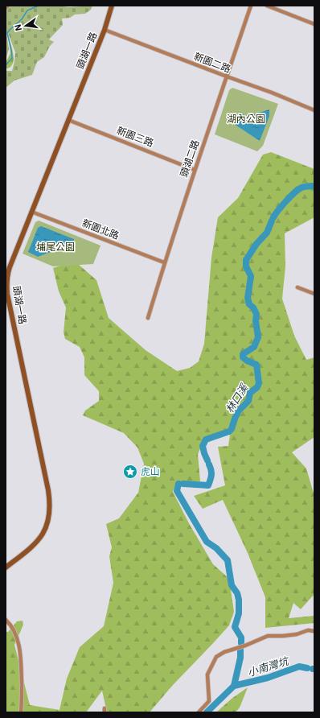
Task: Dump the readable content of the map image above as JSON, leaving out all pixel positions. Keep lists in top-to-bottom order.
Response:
{
  "streets": {
    "street": [
      "頭湖一路",
      "新園二路",
      "新園三路",
      "頭湖二路",
      "新園北路"
    ]
  },
  "crossings": [
    ["頭湖一路", "新園二路"],
    ["頭湖一路", "新園三路"],
    ["頭湖一路", "新園北路"],
    ["新園二路", "頭湖二路"],
    ["新園三路", "頭湖二路"],
    ["頭湖二路", "新園北路"]
  ],
  "water": ["林口溪", "小南灣坑"],
  "parks": ["湖內公園", "埔尾公園"],
  "places": {
    "place": ["虎山"]
  },
  "north": "left"
}
